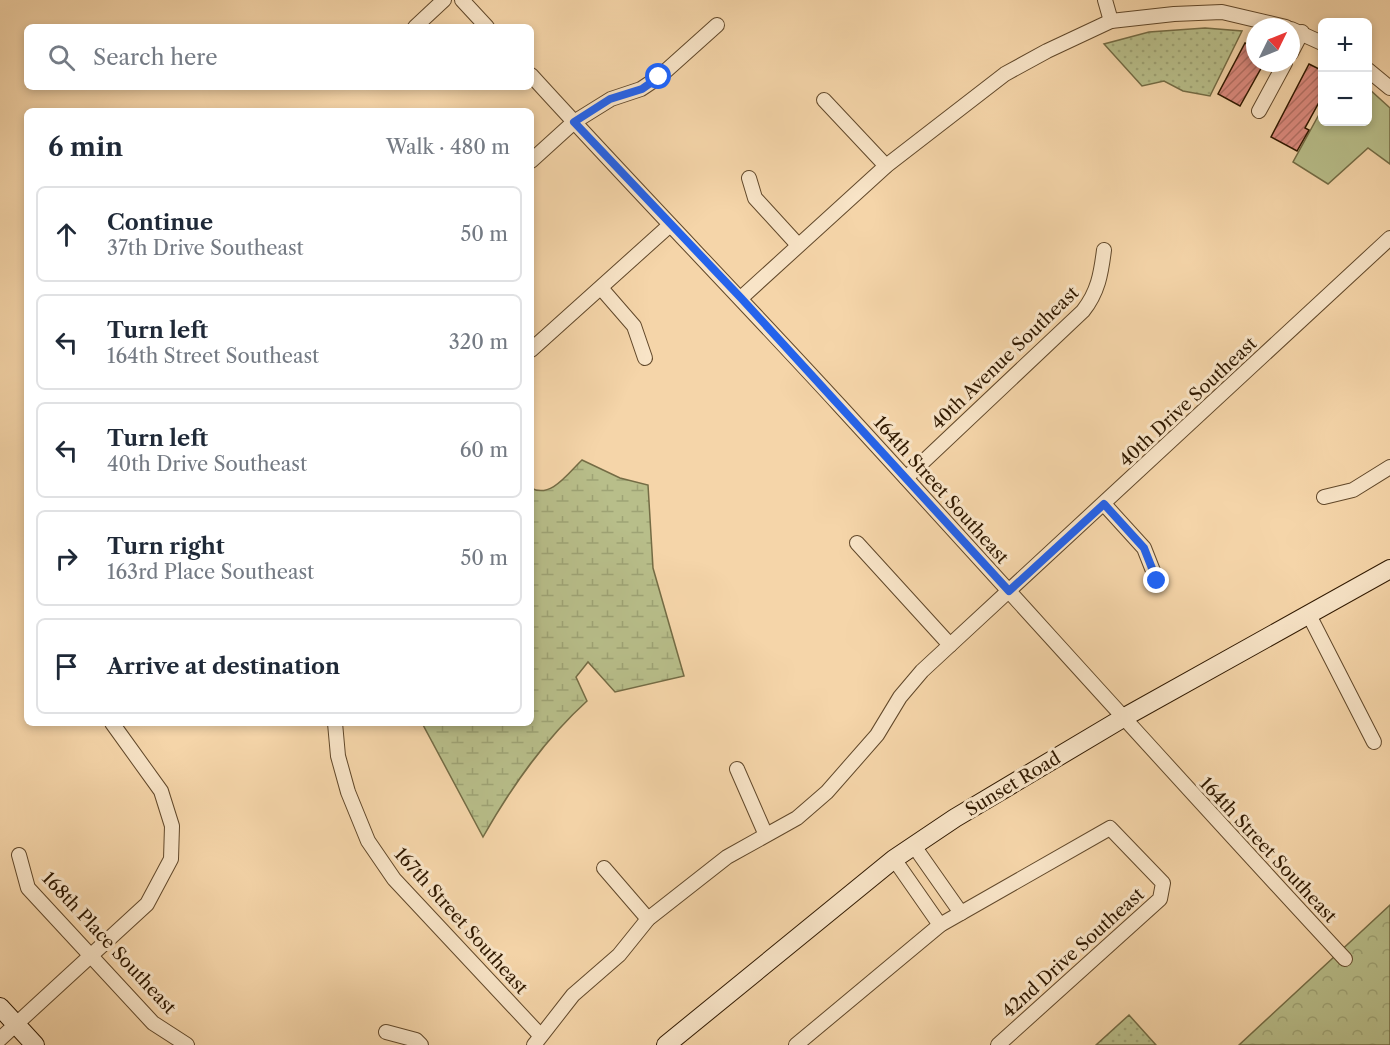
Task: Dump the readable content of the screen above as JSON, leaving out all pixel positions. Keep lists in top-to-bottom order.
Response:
{
  "streets": {
    "street": [
      "40th Avenue Southeast",
      "40th Drive Southeast",
      "164th Street Southeast",
      "Sunset Road",
      "167th Street Southeast",
      "168th Place Southeast",
      "42nd Drive Southeast"
    ]
  },
  "crossings": [
    ["40th Avenue Southeast", "164th Street Southeast"],
    ["40th Drive Southeast", "164th Street Southeast"],
    ["40th Drive Southeast", "167th Street Southeast"],
    ["164th Street Southeast", "Sunset Road"]
  ],
  "north": "top right",
  "page": {
    "map_buttons": ["+", "−"],
    "search": "Search here",
    "heading": ["6 min", "Walk · 480 m"],
    "list": [
      ["Continue", "37th Drive Southeast", "50 m"],
      ["Turn left", "164th Street Southeast", "320 m"],
      ["Turn left", "40th Drive Southeast", "60 m"],
      ["Turn right", "163rd Place Southeast", "50 m"],
      "Arrive at destination"
    ]
  }
}
